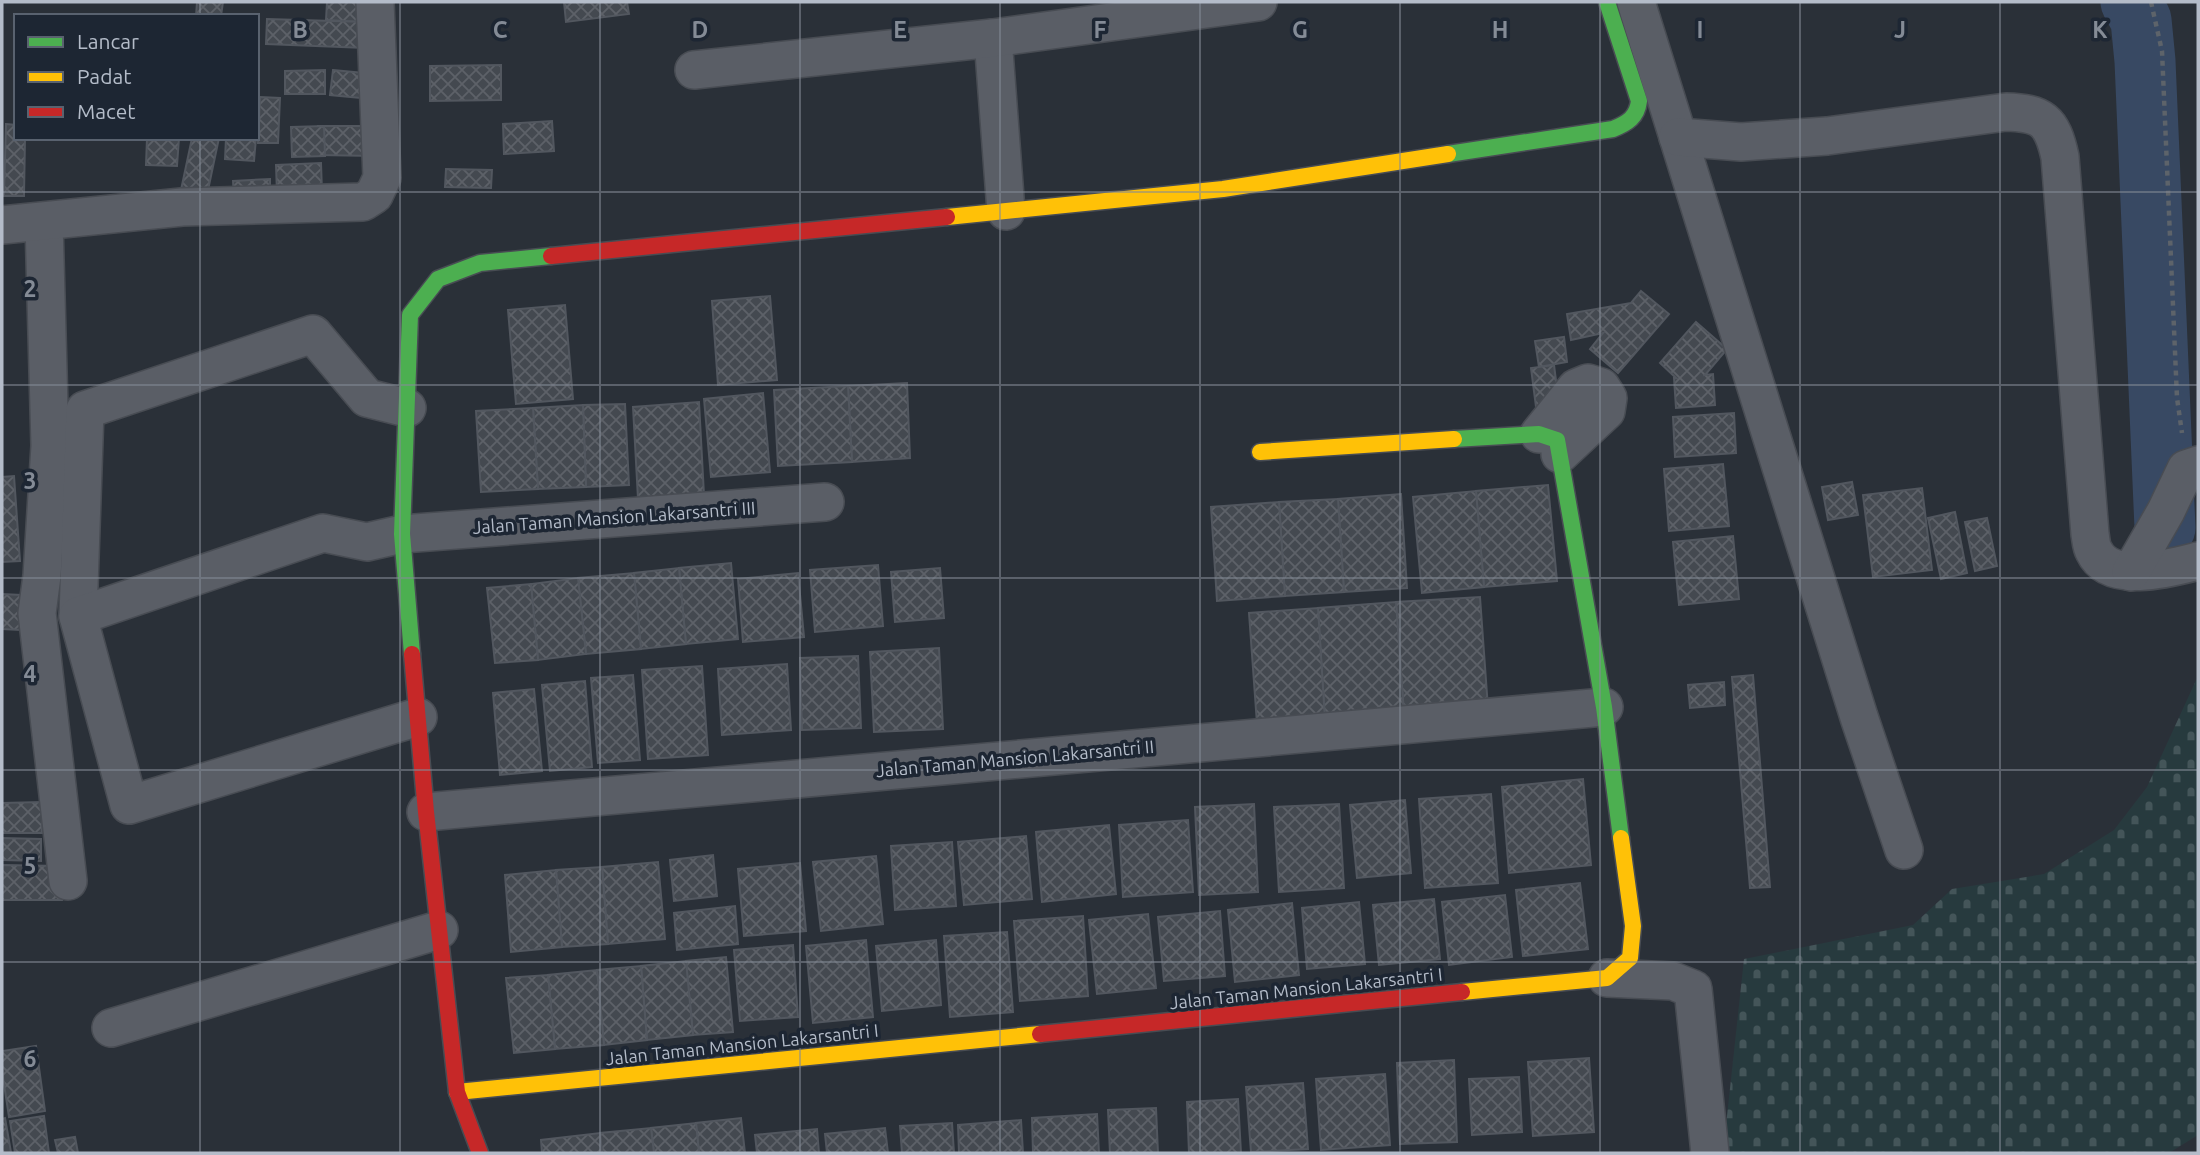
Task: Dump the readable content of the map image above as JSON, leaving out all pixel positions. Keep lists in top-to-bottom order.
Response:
{
  "streets": {
    "street": ["Jalan Taman Mansion Lakarsantri III", "Jalan Taman Mansion Lakarsantri II", "Jalan Taman Mansion Lakarsantri I"]
  },
  "legend": ["Lancar", "Padat", "Macet"],
  "grid": {
    "columns": [
      "B",
      "C",
      "D",
      "E",
      "F",
      "G",
      "H",
      "I",
      "J",
      "K"
    ],
    "rows": [
      "2",
      "3",
      "4",
      "5",
      "6"
    ]
  }
}
